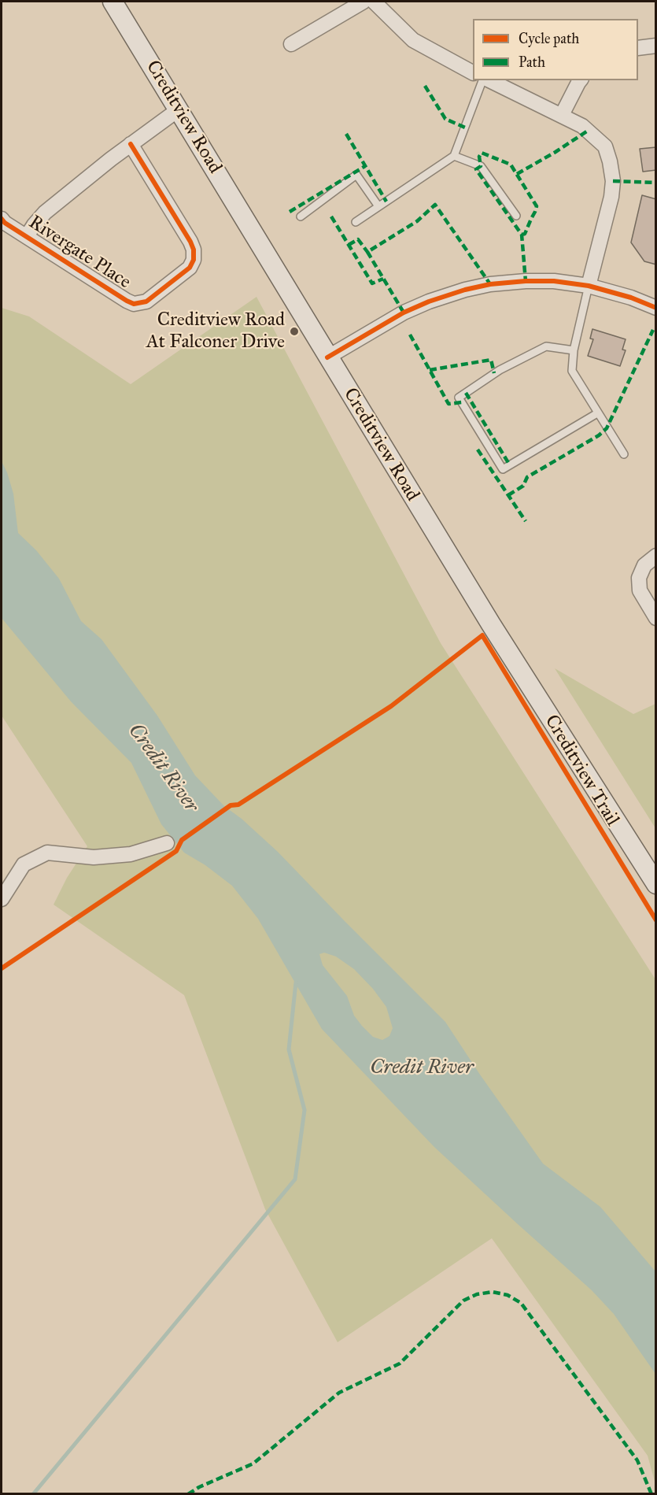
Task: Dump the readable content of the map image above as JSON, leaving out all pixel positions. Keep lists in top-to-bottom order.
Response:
{
  "streets": {
    "main road": ["Creditview Road"],
    "street": ["Rivergate Place"],
    "cycle path": ["Creditview Trail"]
  },
  "crossings": [
    ["Creditview Road", "Rivergate Place"]
  ],
  "water": ["Credit River"],
  "places": ["Creditview Road At Falconer Drive"],
  "legend": ["Cycle path", "Path"]
}
